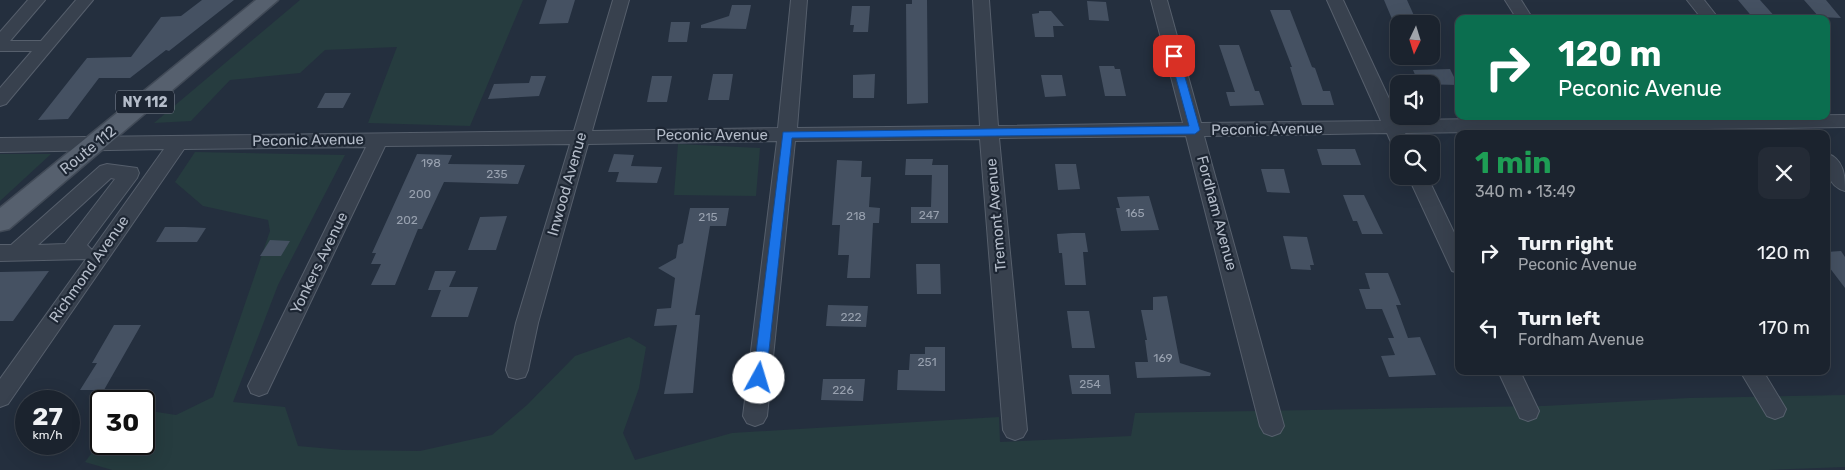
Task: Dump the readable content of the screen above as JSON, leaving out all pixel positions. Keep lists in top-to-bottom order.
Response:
{
  "streets": {
    "main road": ["NY 112", "Route 112"],
    "street": [
      "Peconic Avenue",
      "Inwood Avenue",
      "Fordham Avenue",
      "Tremont Avenue",
      "Yonkers Avenue",
      "Richmond Avenue"
    ]
  },
  "crossings": [
    ["Peconic Avenue", "Route 112"],
    ["Peconic Avenue", "Inwood Avenue"],
    ["Peconic Avenue", "Fordham Avenue"],
    ["Peconic Avenue", "Tremont Avenue"],
    ["Peconic Avenue", "Yonkers Avenue"],
    ["Peconic Avenue", "Richmond Avenue"]
  ],
  "house_numbers": [
    "198",
    "235",
    "200",
    "165",
    "247",
    "218",
    "215",
    "202",
    "222",
    "169",
    "251",
    "254",
    "226"
  ],
  "north": "bottom",
  "page": {
    "turn": ["120 m", "Peconic Avenue"],
    "heading": ["1 min", "340 m · 13:49"],
    "list": [
      {
        "name": "Turn right",
        "note": "Peconic Avenue",
        "value": "120 m"
      },
      {
        "name": "Turn left",
        "note": "Fordham Avenue",
        "value": "170 m"
      }
    ],
    "speed": "27 km/h",
    "limit": "30"
  }
}
